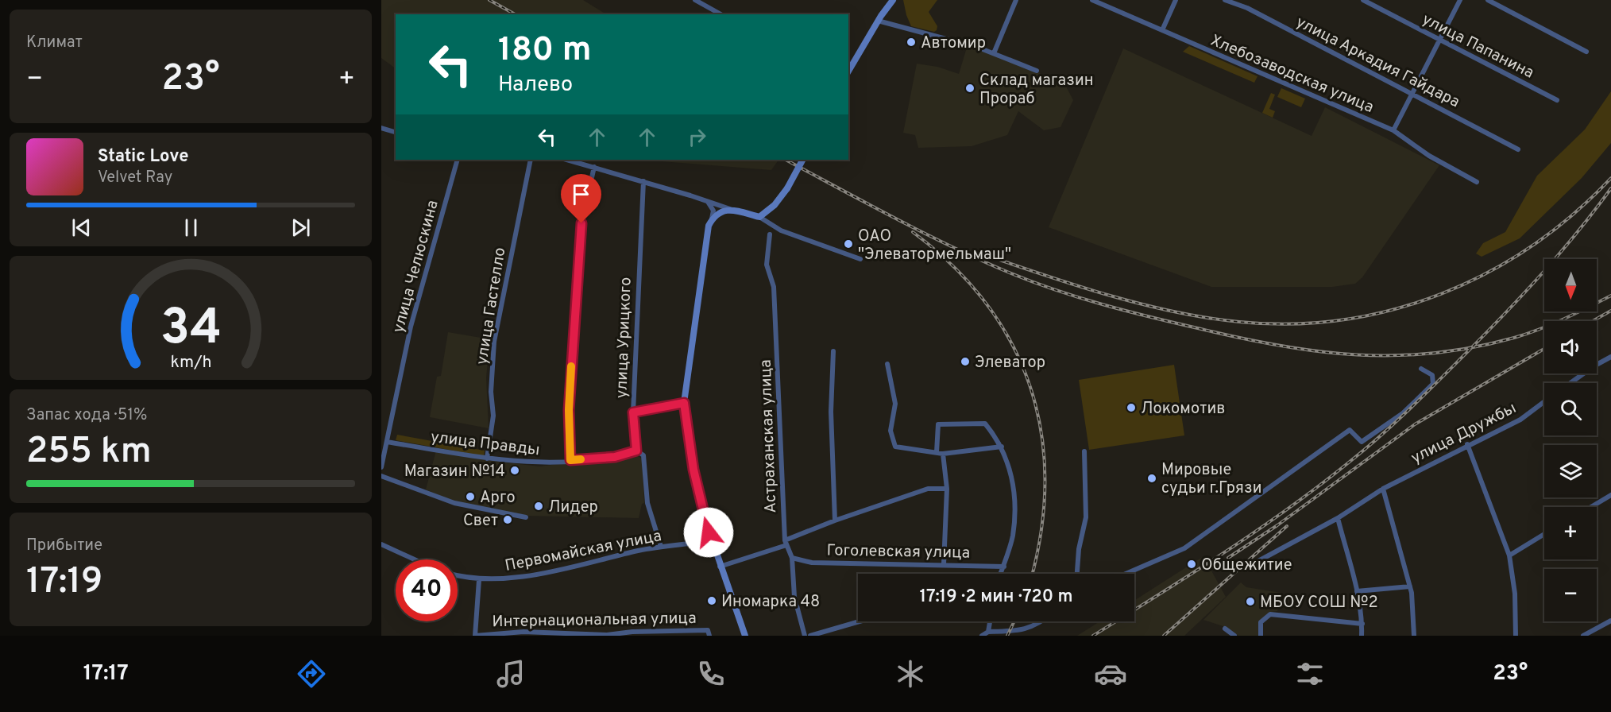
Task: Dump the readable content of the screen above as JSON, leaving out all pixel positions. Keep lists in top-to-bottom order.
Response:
{
  "streets": {
    "street": [
      "улица Папанина",
      "улица Аркадия Гайдара",
      "Хлебозаводская улица",
      "улица Челюскина",
      "улица Гастелло",
      "улица Урицкого",
      "улица Дружбы",
      "Астраханская улица",
      "улица Правды",
      "Первомайская улица",
      "Гоголевская улица",
      "Интернациональная улица"
    ]
  },
  "crossings": [
    ["улица Челюскина", "улица Правды"],
    ["улица Гастелло", "улица Правды"],
    ["улица Урицкого", "улица Правды"],
    ["улица Урицкого", "Первомайская улица"],
    ["Астраханская улица", "Гоголевская улица"]
  ],
  "places": [
    "Автомир",
    "Склад магазин Прораб",
    "ОАО \"Элеватормельмаш\"",
    "Элеватор",
    "Локомотив",
    "Магазин №14",
    "Мировые судьи г.Грязи",
    "Арго",
    "Лидер",
    "Свет",
    "Общежитие",
    "Иномарка 48",
    "МБОУ СОШ №2"
  ],
  "north": "bottom",
  "page": {
    "tile": [
      "Климат",
      ["Запас хода · 51%", "255 km"],
      ["Прибытие", "17:19"]
    ],
    "turn": ["180 m", "Налево"],
    "heat": ["−", "23°", "+"],
    "song": ["Static Love", "Velvet Ray"],
    "map_buttons": ["+", "−"],
    "limit": "40",
    "trip": "17:19 · 2 мин · 720 m",
    "tabs": ["17:17", "23°"],
    "gauge": ["34", "km/h"]
  }
}
